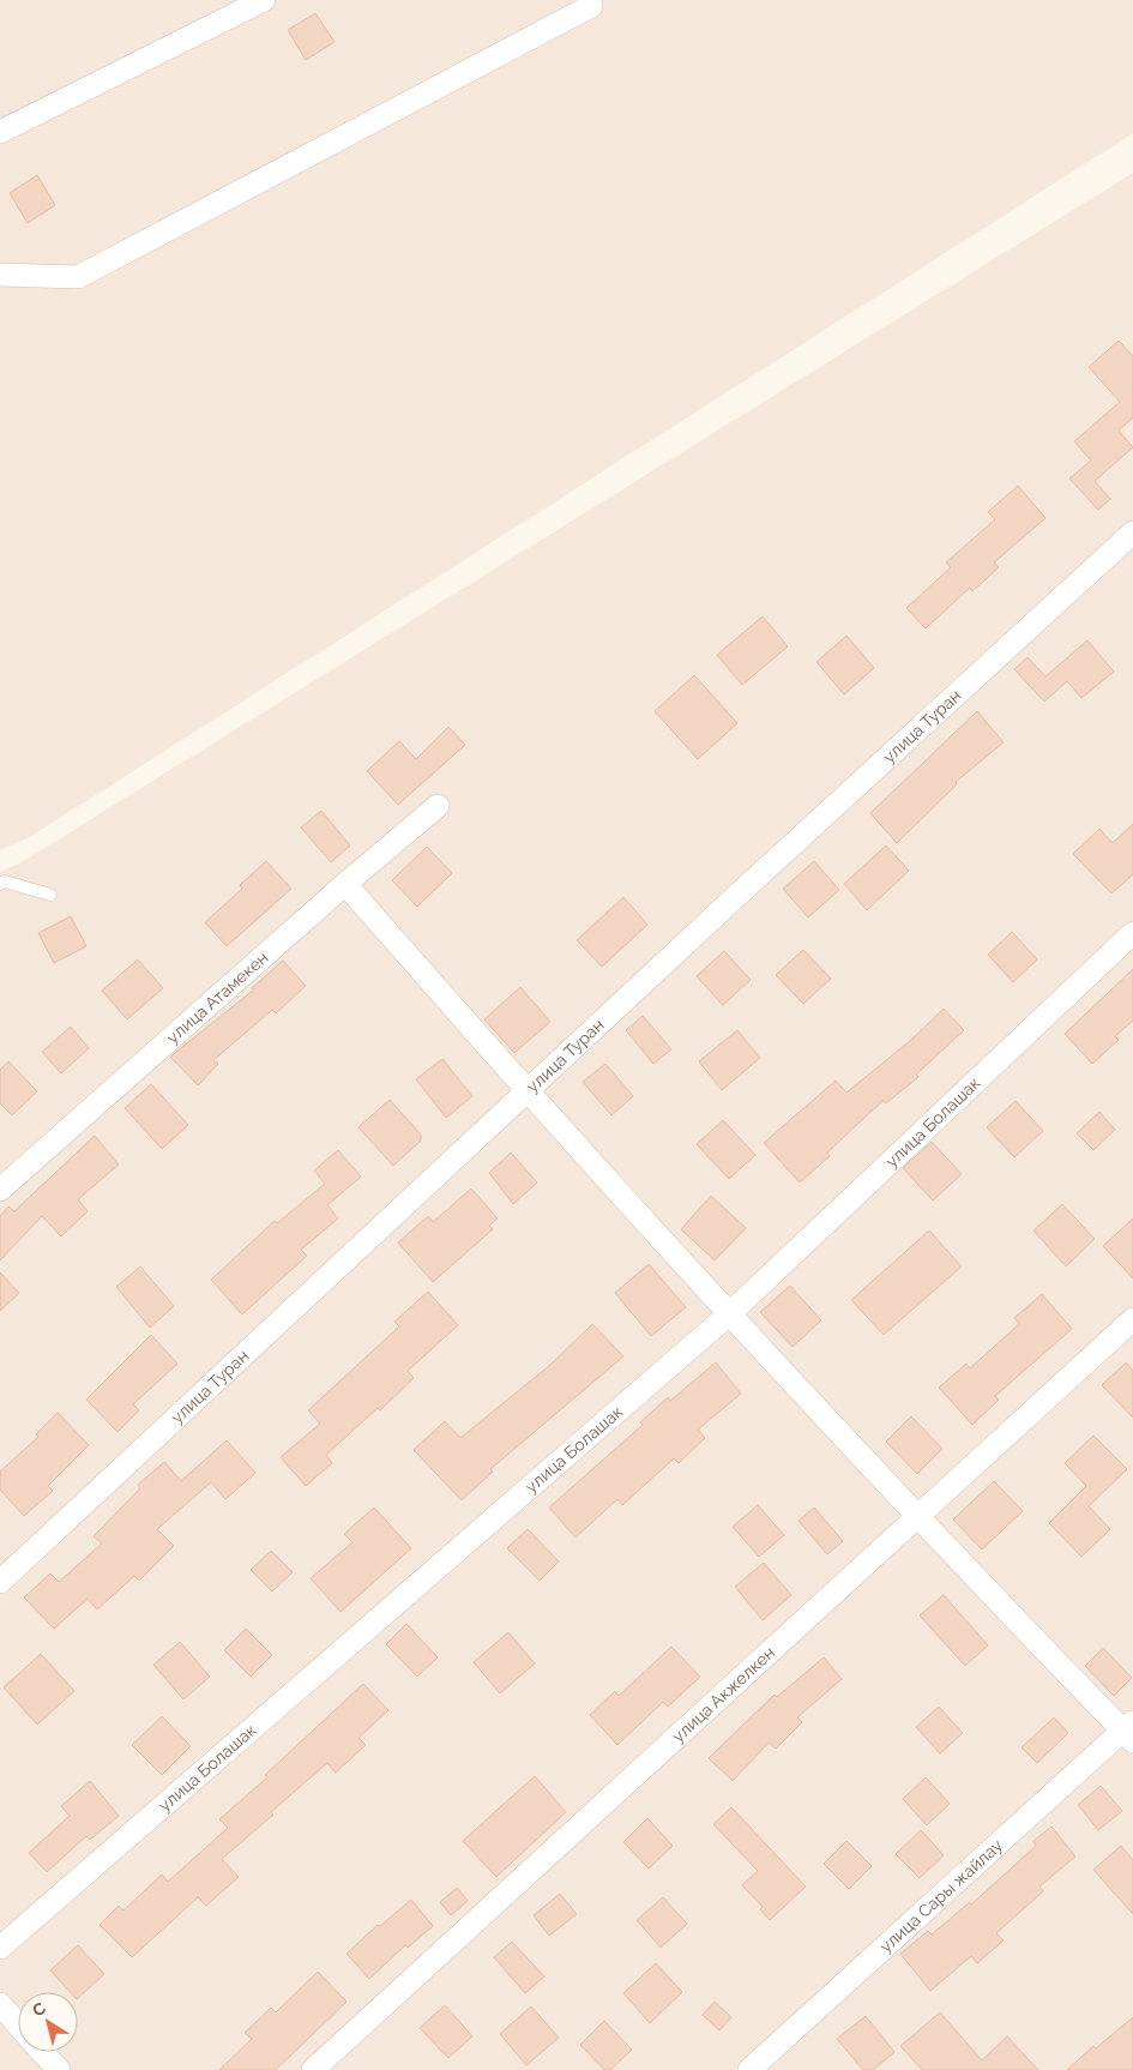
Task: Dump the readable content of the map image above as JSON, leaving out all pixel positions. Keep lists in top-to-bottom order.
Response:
{
  "streets": {
    "street": [
      "улица Туран",
      "улица Атамекен",
      "улица Болашак",
      "улица Акжелкен",
      "улица Сары жайлау"
    ]
  },
  "north": "top left"
}
